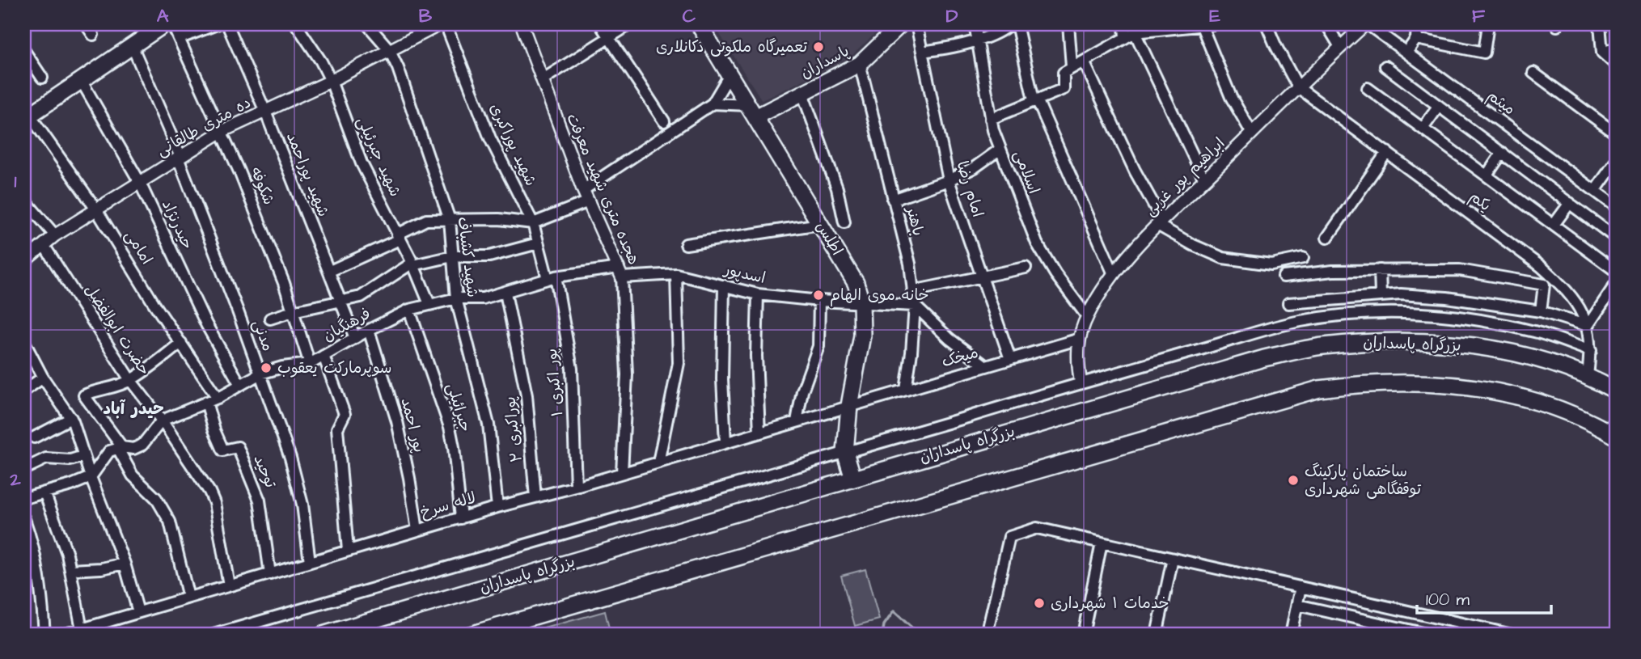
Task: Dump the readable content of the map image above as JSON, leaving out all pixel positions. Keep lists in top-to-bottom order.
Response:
{
  "streets": {
    "main road": ["پاسداران", "اطلس", "بزرگراه پاسداران"],
    "street": [
      "میثم",
      "ده متری طالقانی",
      "شهید پوراکبری",
      "شهید جبرئیلی",
      "اسلامی",
      "شهید پوراحمد",
      "ابراهیم پور غربی",
      "شکوفه",
      "هجده متری شهید معرفت",
      "امام رضا",
      "یکم",
      "باهنر",
      "حیدرنژاد",
      "امامی",
      "شهید کشباف",
      "اسدپور",
      "فرهنگیان",
      "حضرت ابوالفضل",
      "مدنی",
      "میخک",
      "پور اکبری ۱",
      "جبرائیلی",
      "پور احمد",
      "پوراکبری ۲",
      "توحید",
      "لاله سرخ"
    ]
  },
  "crossings": [
    ["پاسداران", "باهنر"],
    ["پاسداران", "اطلس"],
    ["میثم", "ابراهیم پور غربی"],
    ["ده متری طالقانی", "شهید جبرئیلی"],
    ["ده متری طالقانی", "شهید پوراحمد"],
    ["ده متری طالقانی", "شکوفه"],
    ["ده متری طالقانی", "حیدرنژاد"],
    ["ده متری طالقانی", "امامی"],
    ["ده متری طالقانی", "شهید کشباف"],
    ["ده متری طالقانی", "حضرت ابوالفضل"],
    ["ده متری طالقانی", "مدنی"],
    ["شهید پوراکبری", "فرهنگیان"],
    ["شهید پوراکبری", "پور اکبری ۱"],
    ["شهید جبرئیلی", "فرهنگیان"],
    ["اسلامی", "ابراهیم پور غربی"],
    ["شهید پوراحمد", "فرهنگیان"],
    ["ابراهیم پور غربی", "یکم"],
    ["ابراهیم پور غربی", "میخک"],
    ["شکوفه", "فرهنگیان"],
    ["هجده متری شهید معرفت", "اسدپور"],
    ["هجده متری شهید معرفت", "فرهنگیان"],
    ["هجده متری شهید معرفت", "لاله سرخ"],
    ["امام رضا", "میخک"],
    ["یکم", "بزرگراه پاسداران"],
    ["باهنر", "اسدپور"],
    ["باهنر", "میخک"],
    ["حیدرنژاد", "فرهنگیان"],
    ["اطلس", "اسدپور"],
    ["اطلس", "بزرگراه پاسداران"],
    ["اطلس", "میخک"],
    ["اطلس", "لاله سرخ"],
    ["امامی", "فرهنگیان"],
    ["شهید کشباف", "فرهنگیان"],
    ["شهید کشباف", "لاله سرخ"],
    ["اسدپور", "فرهنگیان"],
    ["فرهنگیان", "حضرت ابوالفضل"],
    ["فرهنگیان", "مدنی"],
    ["فرهنگیان", "پور اکبری ۱"],
    ["فرهنگیان", "جبرائیلی"],
    ["فرهنگیان", "پور احمد"],
    ["فرهنگیان", "پوراکبری ۲"],
    ["فرهنگیان", "توحید"],
    ["حضرت ابوالفضل", "لاله سرخ"],
    ["مدنی", "لاله سرخ"],
    ["میخک", "لاله سرخ"],
    ["پور اکبری ۱", "لاله سرخ"],
    ["جبرائیلی", "لاله سرخ"],
    ["پور احمد", "لاله سرخ"],
    ["پوراکبری ۲", "لاله سرخ"],
    ["توحید", "لاله سرخ"]
  ],
  "districts": ["حیدر آباد"],
  "places": [
    "تعمیرگاه ملکوتی دکانلاری",
    "خانه موی الهام",
    "سوپرمارکت یعقوب",
    "ساختمان پارکینگ توقفگاهی شهرداری",
    "خدمات ۱ شهرداری"
  ],
  "scale_bar": "100 m",
  "grid": {
    "columns": [
      "A",
      "B",
      "C",
      "D",
      "E",
      "F"
    ],
    "rows": ["1", "2"]
  }
}
